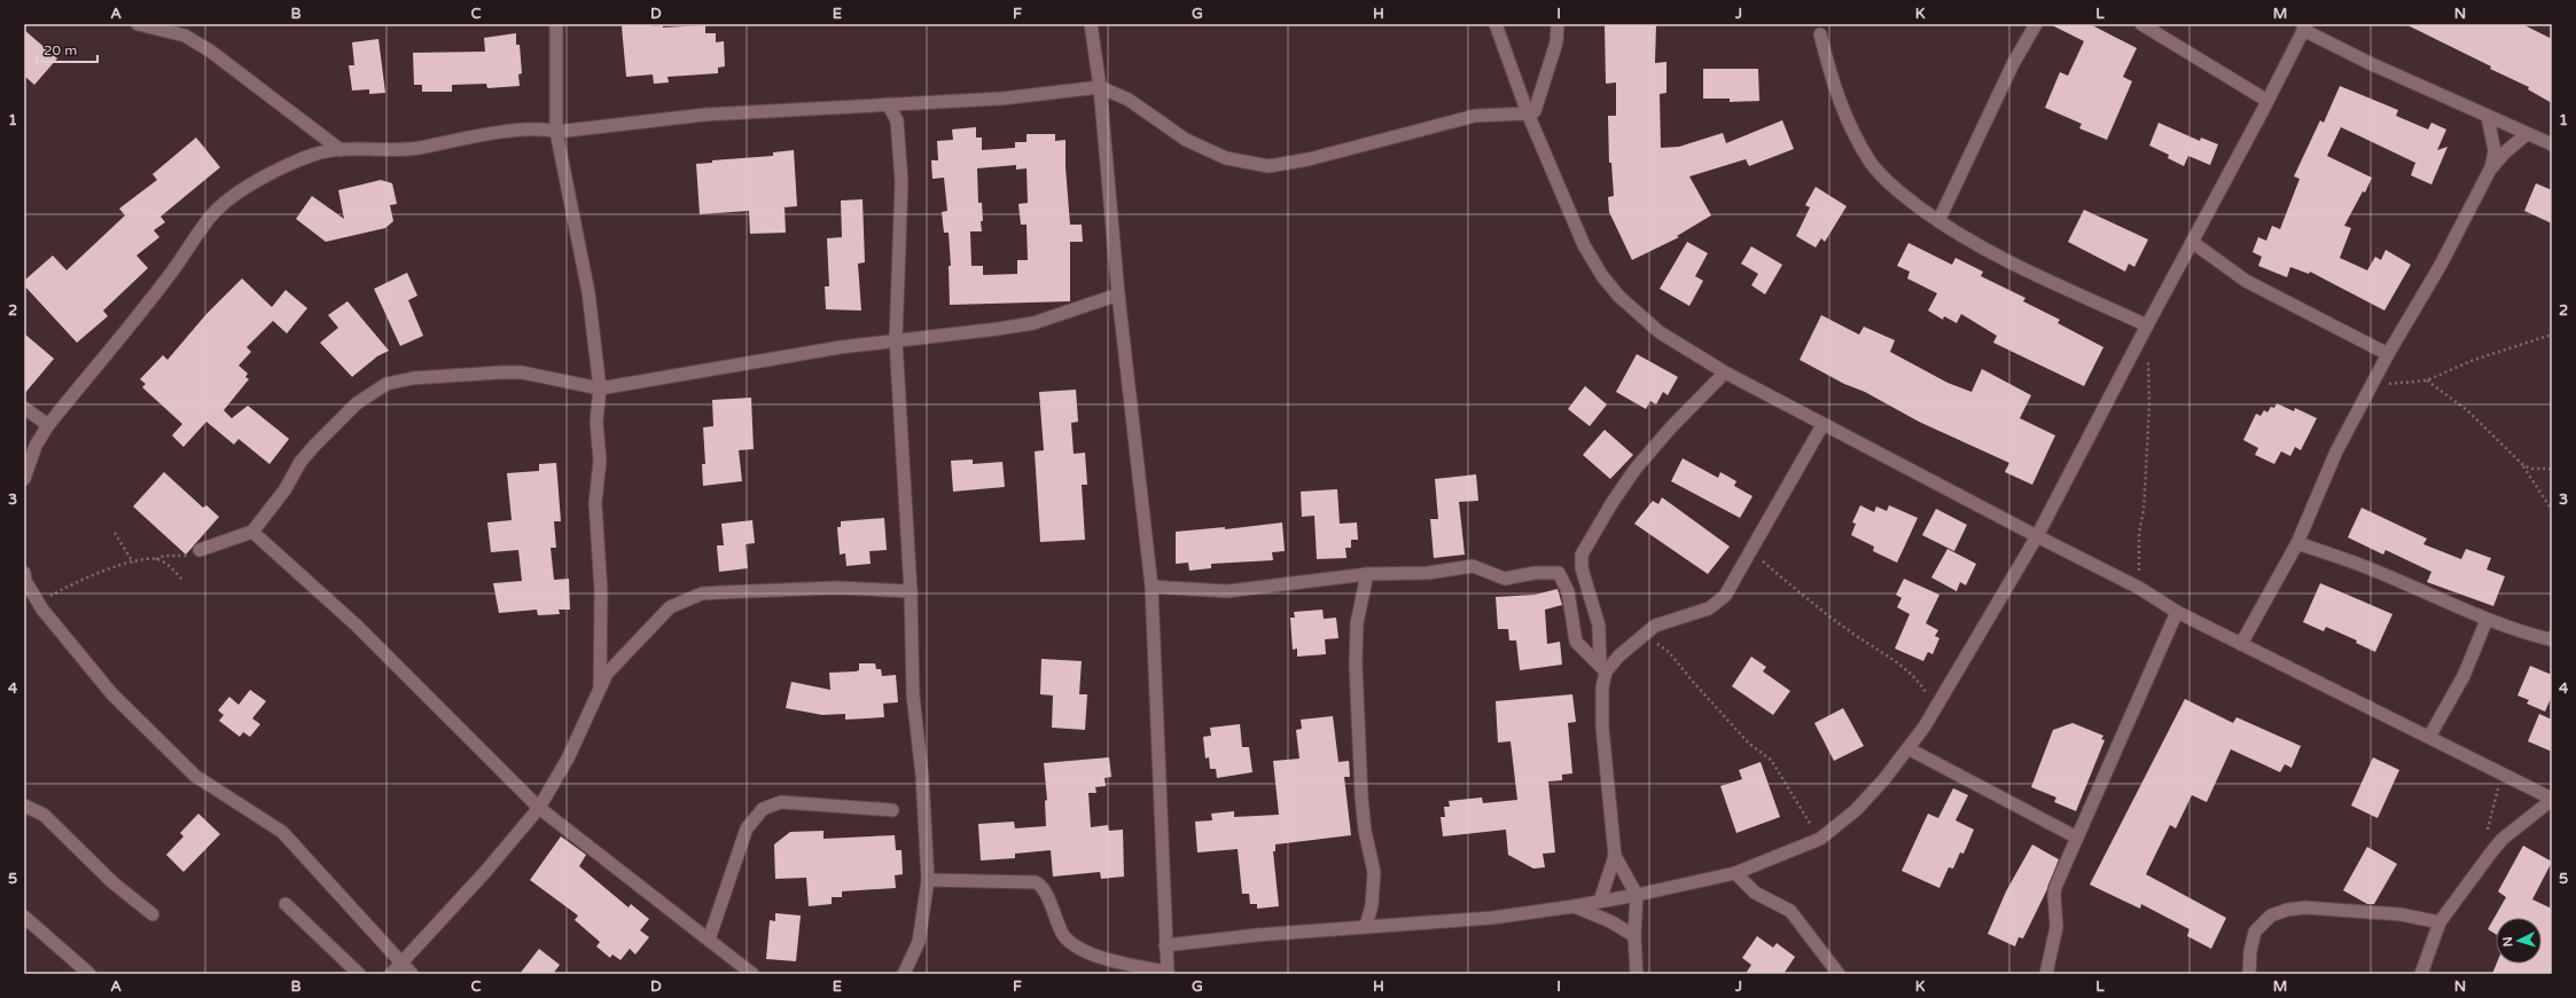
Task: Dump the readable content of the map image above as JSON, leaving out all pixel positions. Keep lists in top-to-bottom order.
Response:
{
  "scale_bar": "20 m",
  "north": "left",
  "grid": {
    "columns": [
      "A",
      "B",
      "C",
      "D",
      "E",
      "F",
      "G",
      "H",
      "I",
      "J",
      "K",
      "L",
      "M",
      "N"
    ],
    "rows": [
      "1",
      "2",
      "3",
      "4",
      "5"
    ]
  }
}
